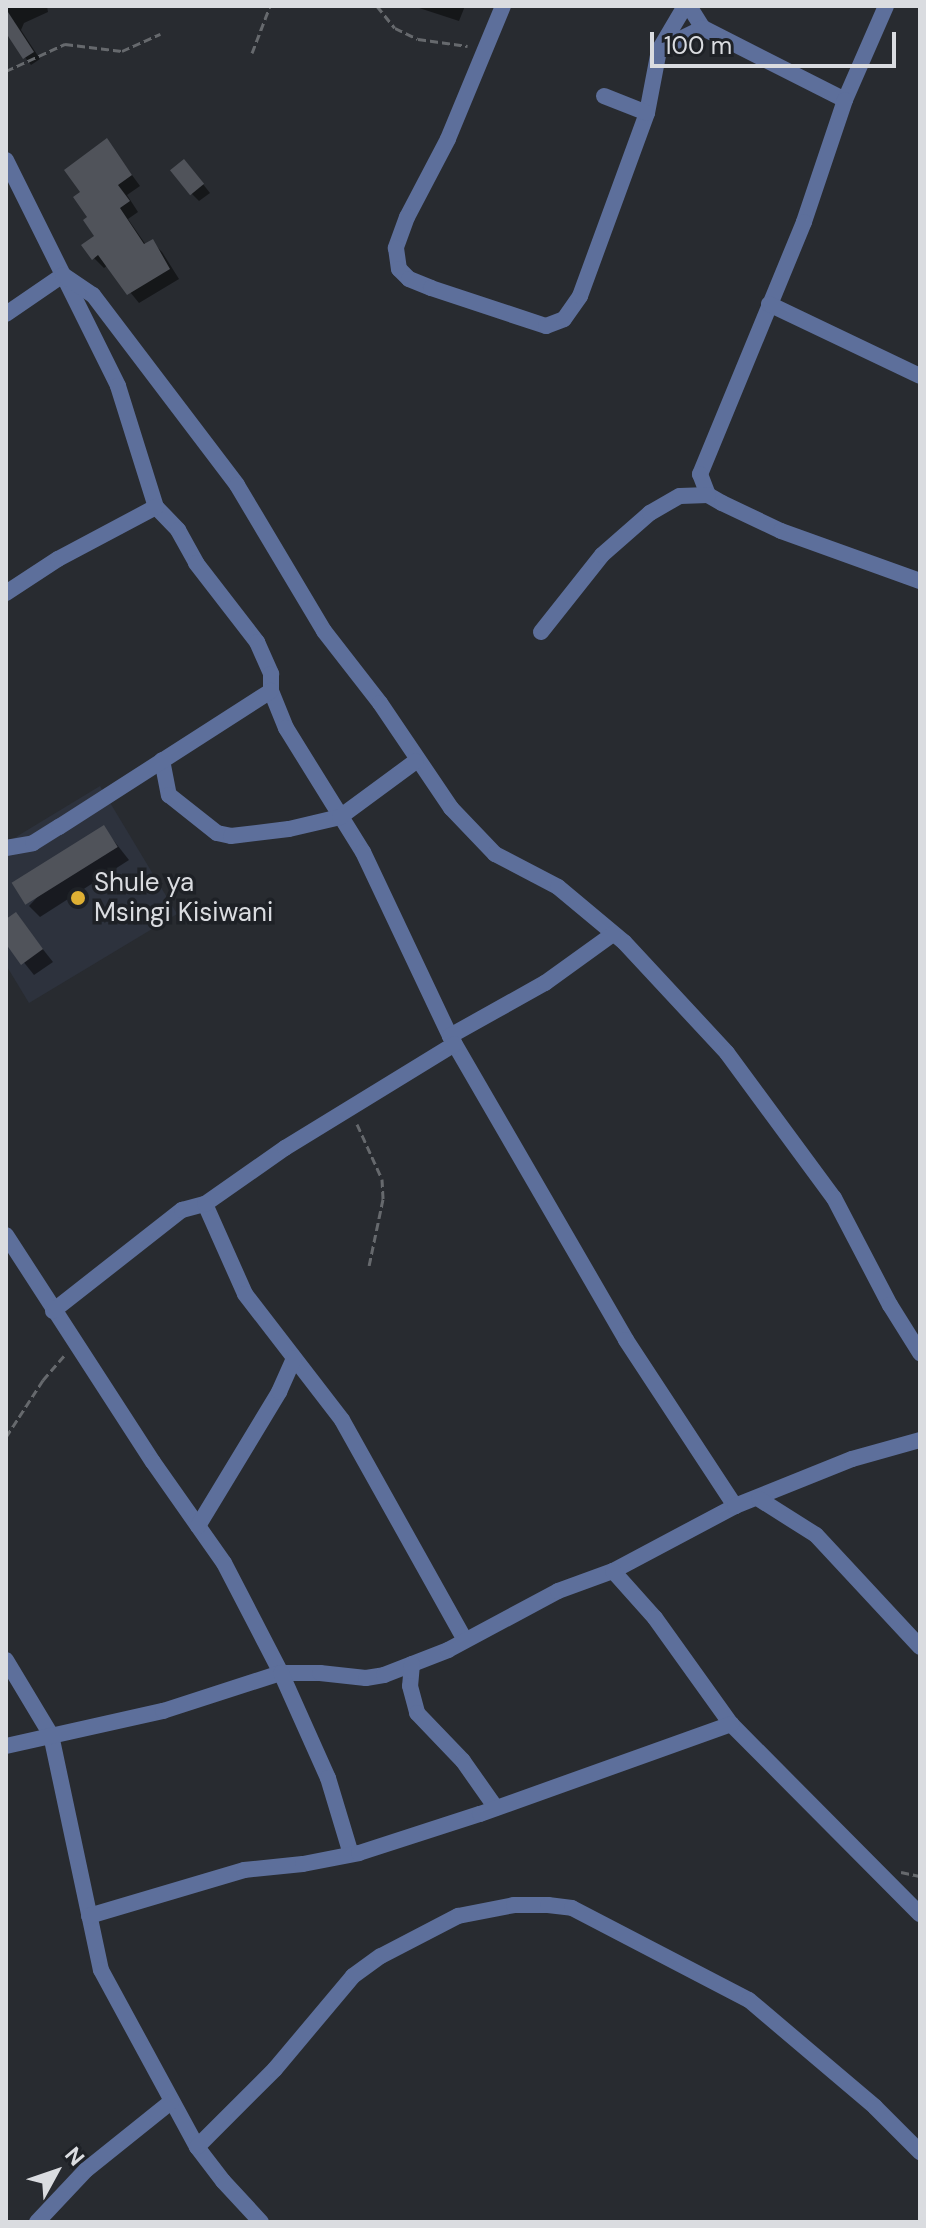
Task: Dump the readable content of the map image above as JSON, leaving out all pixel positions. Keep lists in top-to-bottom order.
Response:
{
  "places": ["Shule ya Msingi Kisiwani"],
  "scale_bar": "100 m",
  "north": "top right"
}
